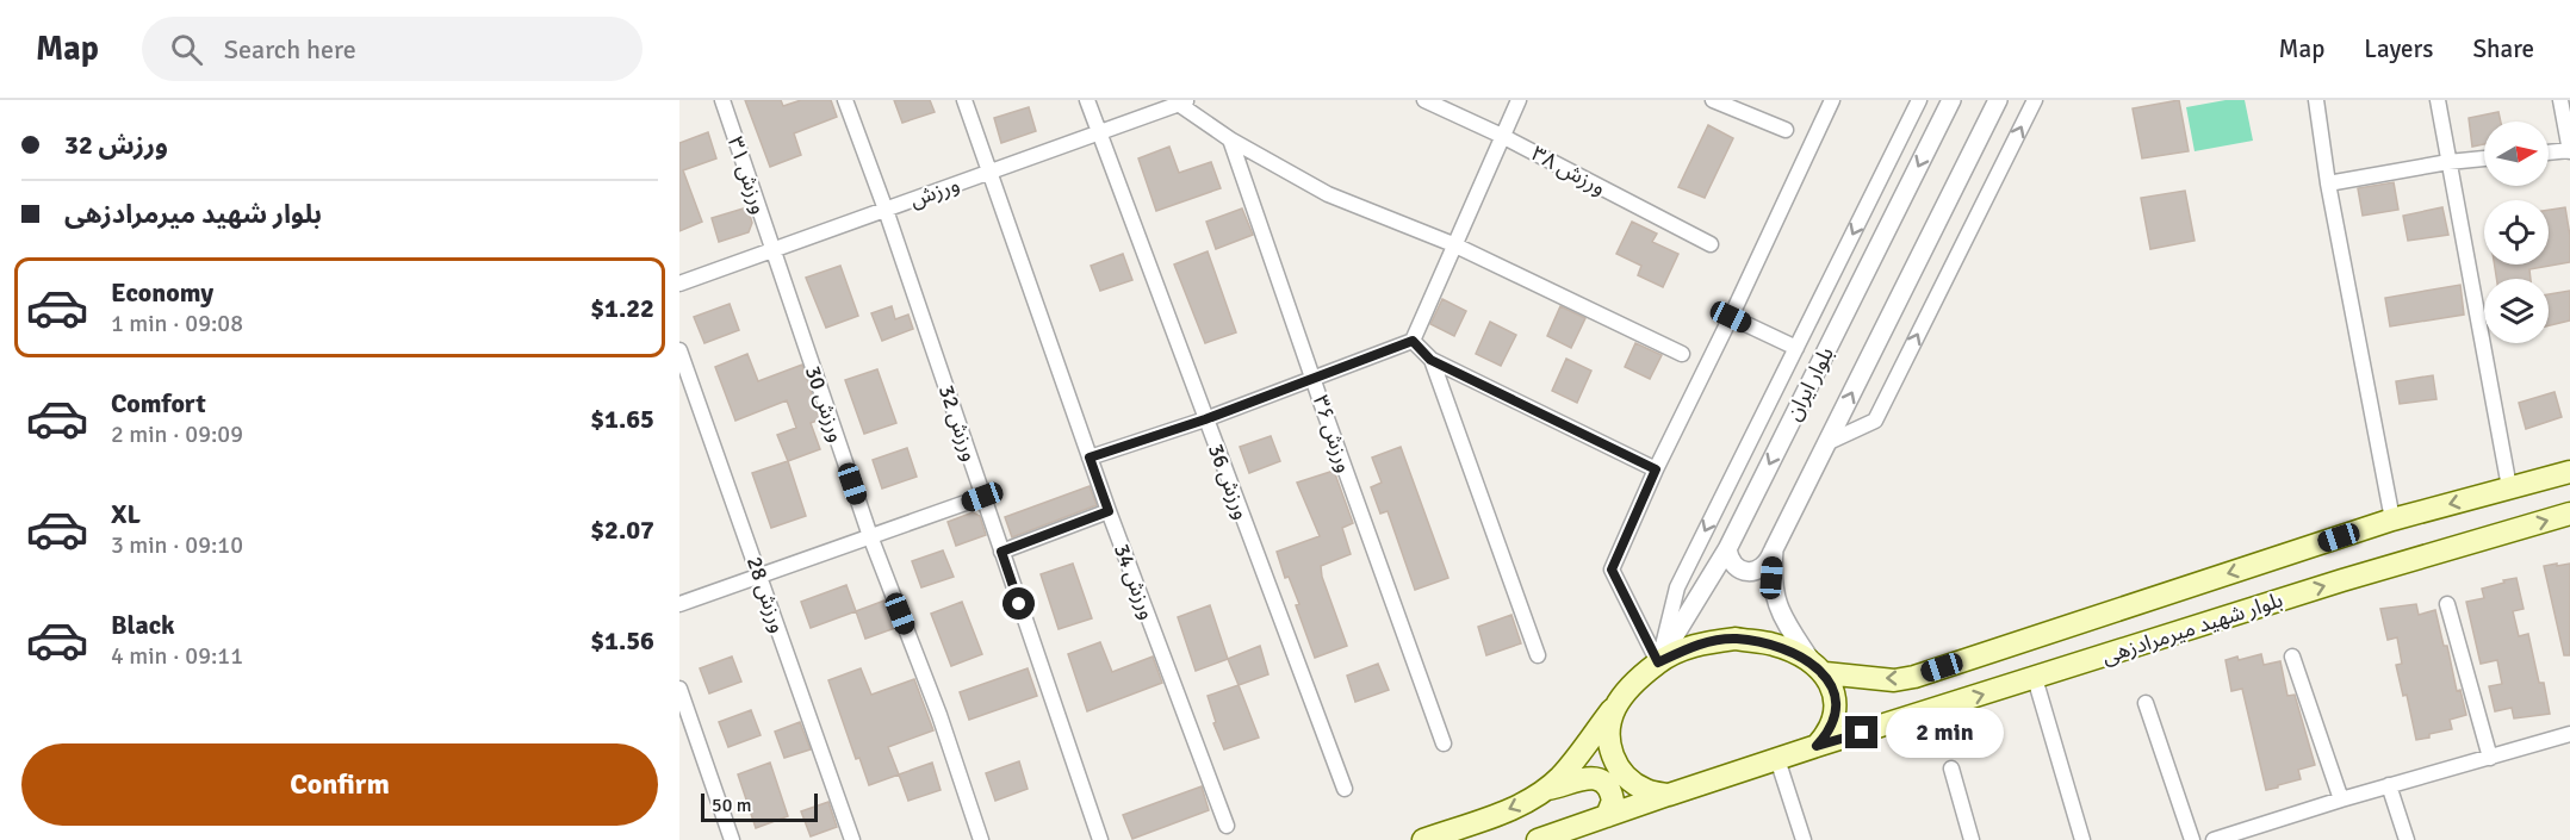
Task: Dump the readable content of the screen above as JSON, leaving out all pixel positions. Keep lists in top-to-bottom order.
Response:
{
  "streets": {
    "main road": ["بلوار شهید میرمرادزهی"],
    "street": [
      "ورزش ۳۸",
      "ورزش ۳۱",
      "ورزش",
      "بلوار ایران",
      "ورزش 30",
      "ورزش 32",
      "ورزش ۳۶",
      "ورزش 36",
      "ورزش 34",
      "ورزش 28"
    ]
  },
  "crossings": [
    ["ورزش ۳۱", "ورزش"],
    ["ورزش ۳۱", "ورزش 30"],
    ["ورزش", "ورزش 30"],
    ["ورزش", "ورزش 32"],
    ["ورزش", "ورزش 36"],
    ["ورزش", "ورزش 34"],
    ["بلوار ایران", "بلوار شهید میرمرادزهی"]
  ],
  "scale_bar": "50 m",
  "north": "right",
  "page": {
    "header": "Map",
    "search": "Search here",
    "nav": ["Map", "Layers", "Share"],
    "banner": ["ورزش 32", "بلوار شهید میرمرادزهی"],
    "list": [
      {
        "name": "Economy",
        "note": "1 min · 09:08",
        "value": "$1.22"
      },
      {
        "name": "Comfort",
        "note": "2 min · 09:09",
        "value": "$1.65"
      },
      {
        "name": "XL",
        "note": "3 min · 09:10",
        "value": "$2.07"
      },
      {
        "name": "Black",
        "note": "4 min · 09:11",
        "value": "$1.56"
      }
    ],
    "bubble": "2 min",
    "buttons": "Confirm",
    "scale": "50 m"
  }
}
